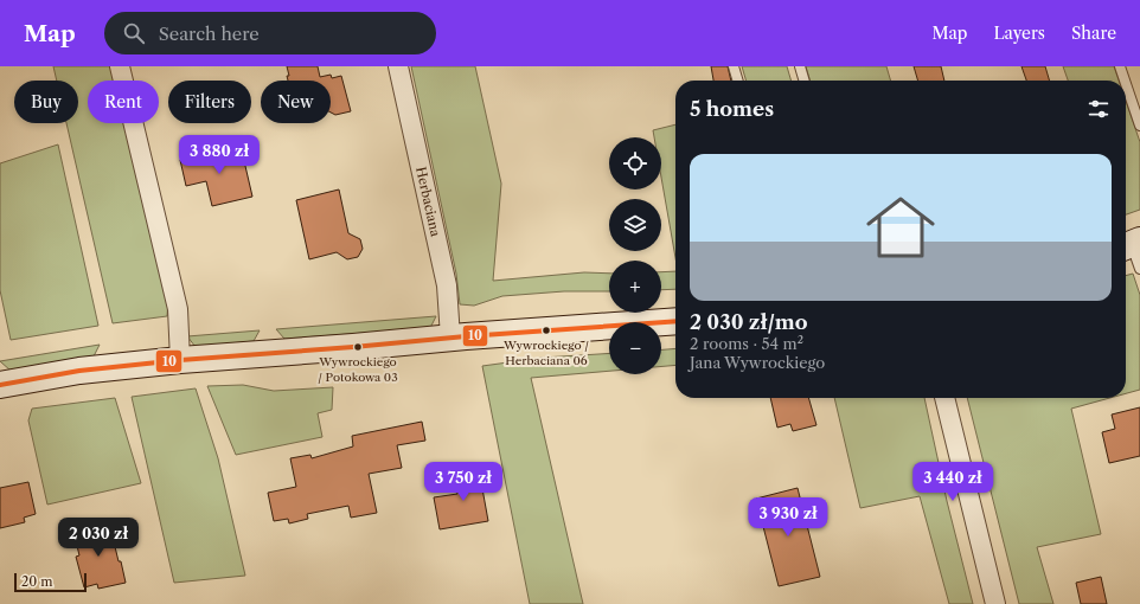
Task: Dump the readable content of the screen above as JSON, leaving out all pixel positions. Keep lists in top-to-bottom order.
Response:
{
  "streets": {
    "street": ["Herbaciana"]
  },
  "places": ["Wywrockiego / Herbaciana 06", "Wywrockiego / Potokowa 03"],
  "lines": ["transit line 10"],
  "scale_bar": "20 m",
  "page": {
    "header": "Map",
    "search": "Search here",
    "nav": ["Map", "Layers", "Share"],
    "chip": [
      "Buy",
      "Rent",
      "Filters",
      "New"
    ],
    "heading": "5 homes",
    "price": [
      "3 880 zł",
      "3 750 zł",
      "3 440 zł",
      "3 930 zł",
      "2 030 zł"
    ],
    "map_buttons": ["+", "−"],
    "list": [
      {
        "name": "2 030 zł/mo",
        "note": "2 rooms · 54 m² · Jana Wywrockiego"
      }
    ],
    "scale": "20 m"
  }
}
